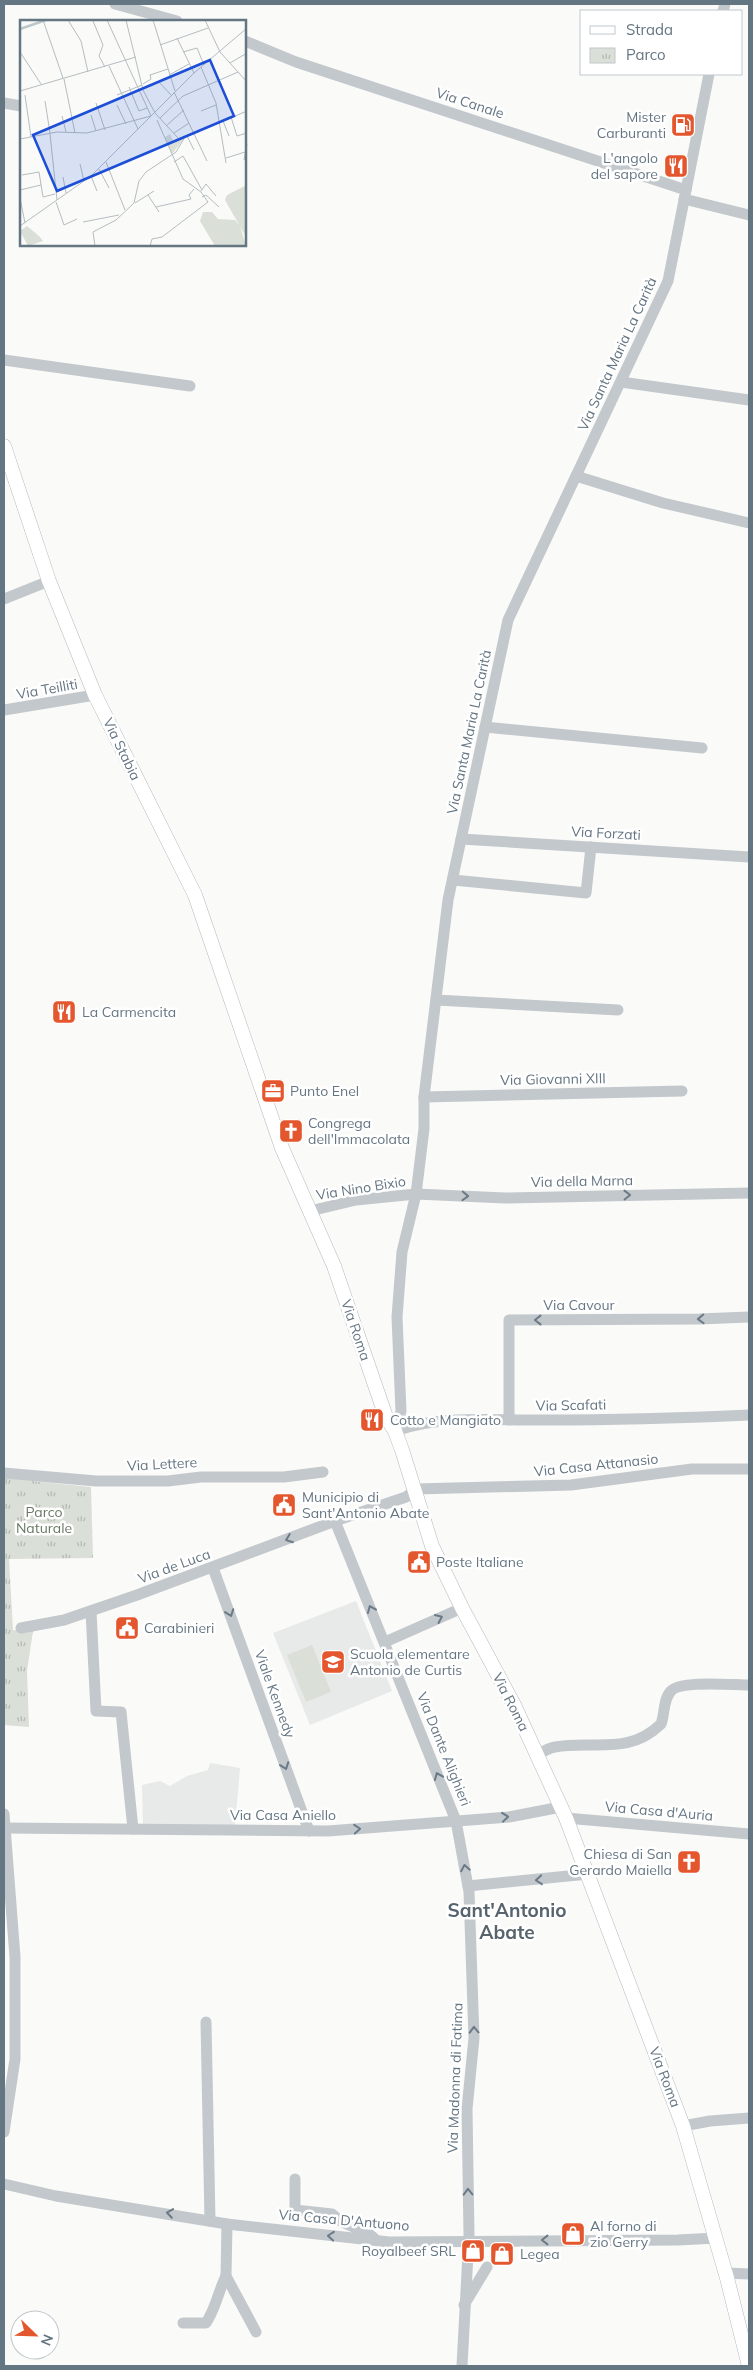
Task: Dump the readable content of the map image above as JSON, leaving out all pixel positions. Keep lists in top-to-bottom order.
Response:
{
  "streets": {
    "main road": ["Via Stabia", "Via Roma"],
    "street": [
      "Via Canale",
      "Via Santa Maria La Carità",
      "Via Teilliti",
      "Via Forzati",
      "Via Giovanni XIII",
      "Via della Marna",
      "Via Nino Bixio",
      "Via Cavour",
      "Via Scafati",
      "Via Lettere",
      "Via Casa Attanasio",
      "Via de Luca",
      "Viale Kennedy",
      "Via Dante Alighieri",
      "Via Casa d'Auria",
      "Via Casa Aniello",
      "Via Madonna di Fatima",
      "Via Casa D'Antuono"
    ]
  },
  "crossings": [
    ["Via Canale", "Via Santa Maria La Carità"],
    ["Via Santa Maria La Carità", "Via Forzati"],
    ["Via Santa Maria La Carità", "Via Giovanni XIII"],
    ["Via Santa Maria La Carità", "Via della Marna"],
    ["Via Santa Maria La Carità", "Via Nino Bixio"],
    ["Via Santa Maria La Carità", "Via Roma"],
    ["Via Santa Maria La Carità", "Via Scafati"],
    ["Via Teilliti", "Via Stabia"],
    ["Via Stabia", "Via Roma"],
    ["Via della Marna", "Via Nino Bixio"],
    ["Via Nino Bixio", "Via Roma"],
    ["Via Cavour", "Via Scafati"],
    ["Via Roma", "Via Scafati"],
    ["Via Roma", "Via Casa Attanasio"],
    ["Via Roma", "Via de Luca"],
    ["Via Roma", "Via Casa d'Auria"],
    ["Via Roma", "Via Casa Aniello"],
    ["Via Roma", "Via Casa D'Antuono"],
    ["Via Casa Attanasio", "Via de Luca"],
    ["Via de Luca", "Viale Kennedy"],
    ["Via de Luca", "Via Dante Alighieri"],
    ["Viale Kennedy", "Via Casa Aniello"],
    ["Via Dante Alighieri", "Via Casa Aniello"],
    ["Via Dante Alighieri", "Via Madonna di Fatima"],
    ["Via Casa d'Auria", "Via Casa Aniello"],
    ["Via Casa Aniello", "Via Madonna di Fatima"],
    ["Via Madonna di Fatima", "Via Casa D'Antuono"]
  ],
  "one_way": [
    "Via della Marna",
    "Viale Kennedy",
    "Via Dante Alighieri",
    "Via Madonna di Fatima",
    "Via Casa D'Antuono"
  ],
  "districts": ["Sant'Antonio Abate"],
  "parks": ["Parco Naturale"],
  "places": {
    "fuel station": ["Mister Carburanti"],
    "restaurant": ["L'angolo del sapore", "La Carmencita", "Cotto e Mangiato"],
    "office": ["Punto Enel"],
    "church": ["Congrega dell'Immacolata", "Chiesa di San Gerardo Maiella"],
    "public building": ["Municipio di Sant'Antonio Abate", "Poste Italiane", "Carabinieri"],
    "school or university": ["Scuola elementare Antonio de Curtis"],
    "shop": ["Al forno di zio Gerry", "Royalbeef SRL", "Legea"]
  },
  "legend": ["Strada", "Parco"],
  "north": "bottom right"
}
